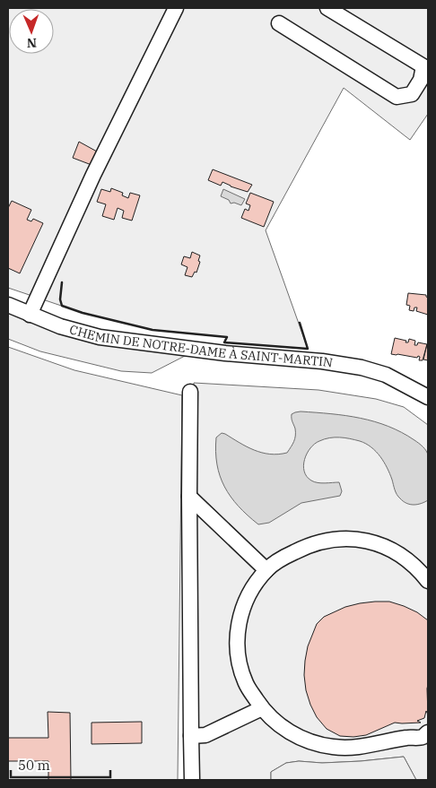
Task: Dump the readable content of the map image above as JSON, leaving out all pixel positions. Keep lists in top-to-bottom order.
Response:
{
  "streets": {
    "street": ["CHEMIN DE NOTRE-DAME À SAINT-MARTIN"]
  },
  "scale_bar": "50 m",
  "north": "bottom"
}
